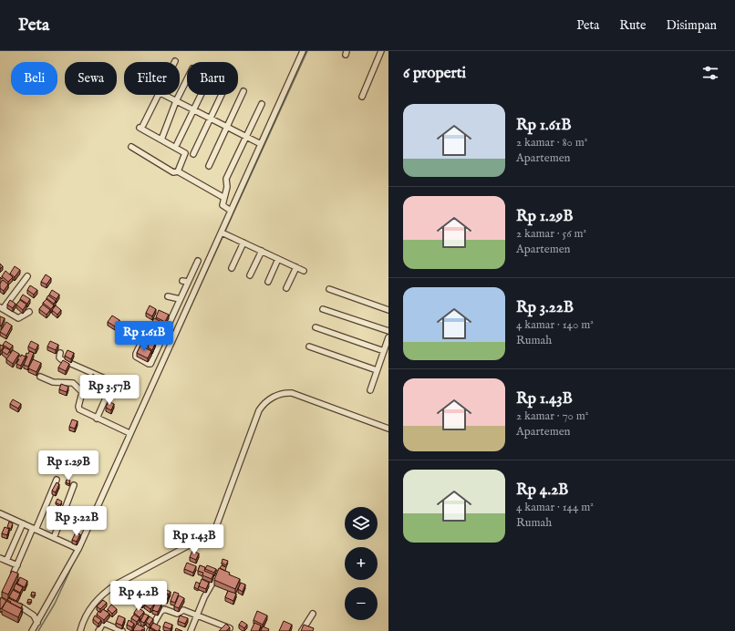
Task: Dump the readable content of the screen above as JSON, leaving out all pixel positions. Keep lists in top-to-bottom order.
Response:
{
  "page": {
    "header": "Peta",
    "nav": ["Peta", "Rute", "Disimpan"],
    "heading": "6 properti",
    "chip": [
      "Beli",
      "Sewa",
      "Filter",
      "Baru"
    ],
    "list": [
      {
        "name": "Rp 1.61B",
        "note": "2 kamar · 80 m² · Apartemen"
      },
      {
        "name": "Rp 1.29B",
        "note": "2 kamar · 56 m² · Apartemen"
      },
      {
        "name": "Rp 3.22B",
        "note": "4 kamar · 140 m² · Rumah"
      },
      {
        "name": "Rp 1.43B",
        "note": "2 kamar · 70 m² · Apartemen"
      },
      {
        "name": "Rp 4.2B",
        "note": "4 kamar · 144 m² · Rumah"
      }
    ],
    "price": [
      "Rp 1.61B",
      "Rp 3.57B",
      "Rp 1.29B",
      "Rp 3.22B",
      "Rp 1.43B",
      "Rp 4.2B"
    ],
    "map_buttons": ["+", "−"]
  }
}
